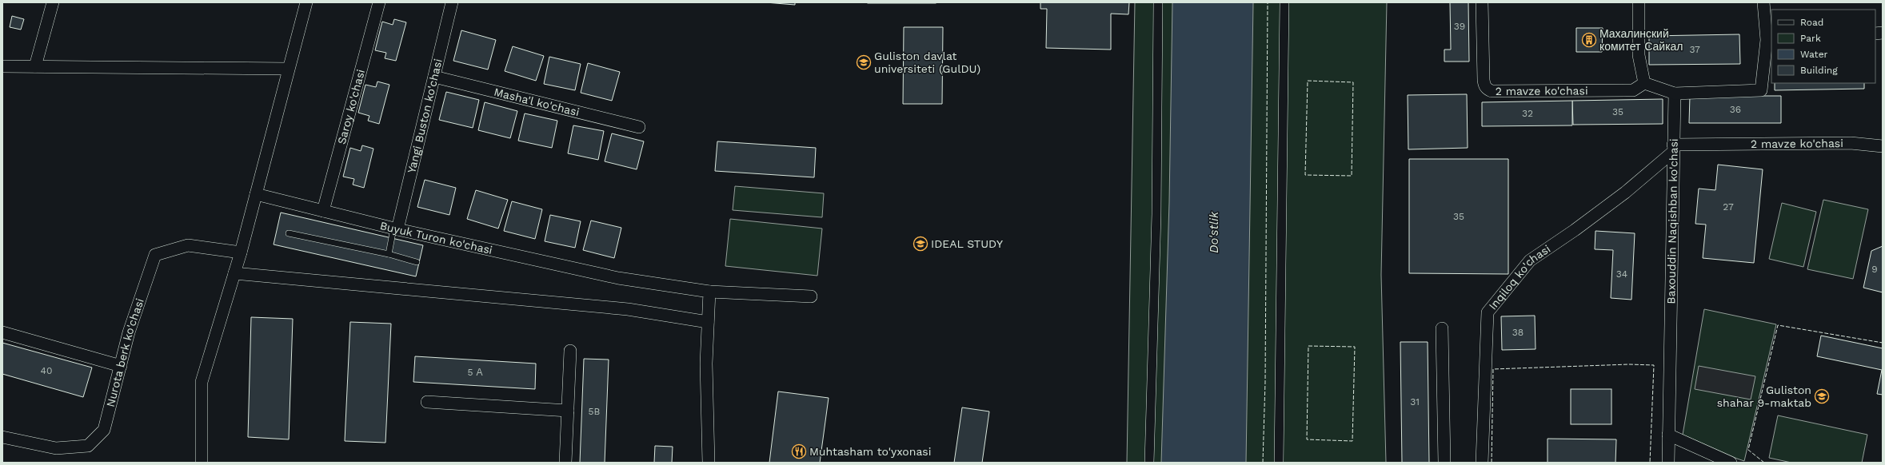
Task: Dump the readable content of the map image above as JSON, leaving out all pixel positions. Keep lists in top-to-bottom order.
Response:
{
  "streets": {
    "street": [
      "2 mavze ko'chasi",
      "Masha'l ko'chasi",
      "Saroy ko'chasi",
      "Yangi Buston ko'chasi",
      "Baxouddin Naqishban ko'chasi",
      "Buyuk Turon ko'chasi",
      "Inqiloq ko'chasi",
      "Nurota berk ko'chasi"
    ]
  },
  "crossings": [
    ["2 mavze ko'chasi", "Baxouddin Naqishban ko'chasi"],
    ["2 mavze ko'chasi", "Inqiloq ko'chasi"],
    ["Masha'l ko'chasi", "Yangi Buston ko'chasi"],
    ["Saroy ko'chasi", "Buyuk Turon ko'chasi"],
    ["Yangi Buston ko'chasi", "Buyuk Turon ko'chasi"],
    ["Baxouddin Naqishban ko'chasi", "Inqiloq ko'chasi"]
  ],
  "water": ["Do'stlik"],
  "places": {
    "building": ["Махалинский комитет Сайкал"],
    "school or university": ["Guliston davlat universiteti (GulDU)", "IDEAL STUDY", "Guliston shahar 9-maktab"],
    "restaurant": ["Muhtasham to'yxonasi"]
  },
  "house_numbers": [
    "39",
    "37",
    "36",
    "35",
    "32",
    "27",
    "35",
    "9",
    "34",
    "38",
    "40",
    "5 А",
    "31",
    "5B"
  ],
  "legend": [
    "Road",
    "Park",
    "Water",
    "Building"
  ]
}
